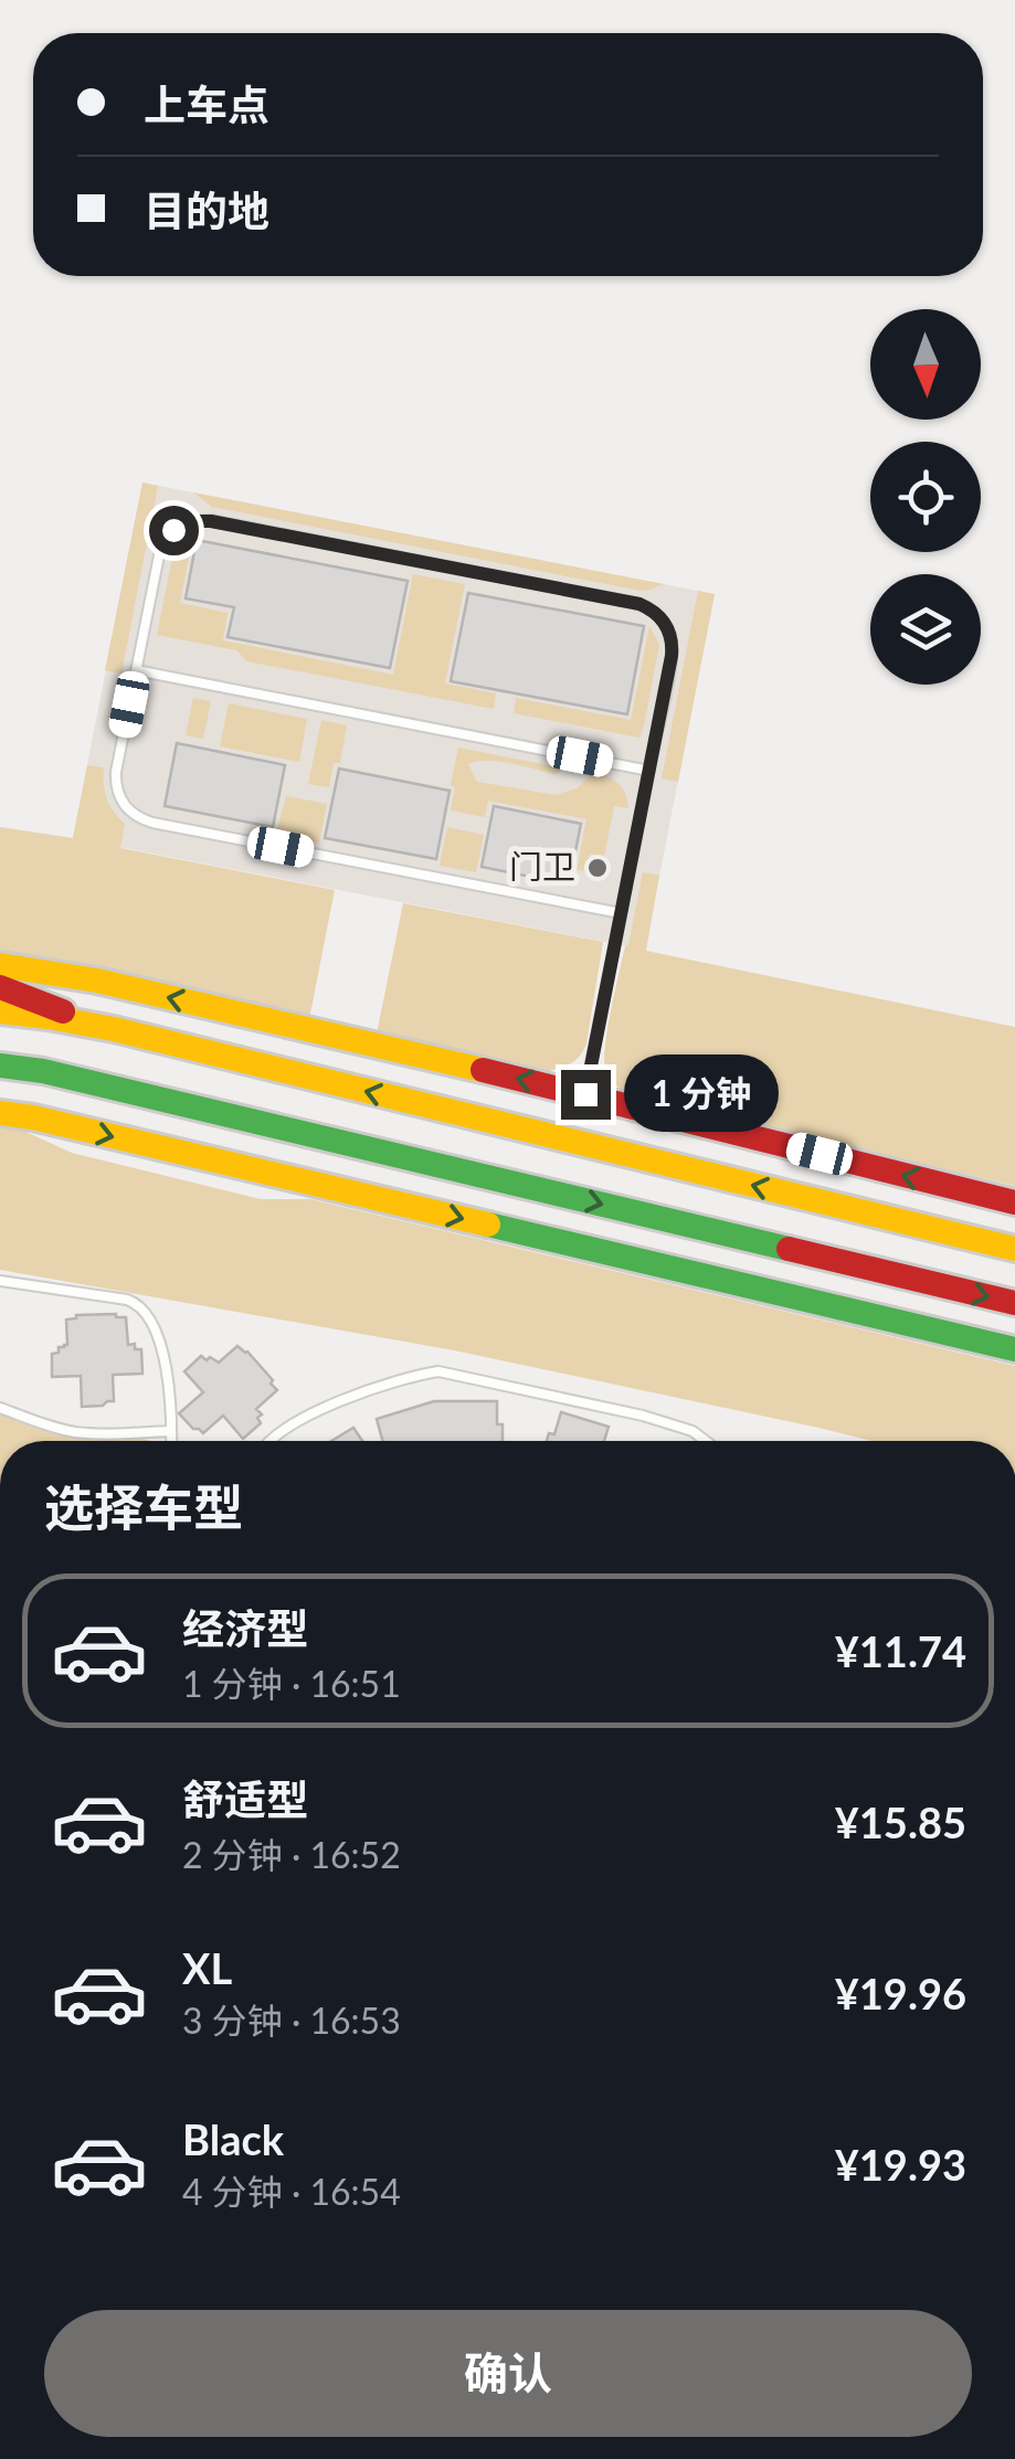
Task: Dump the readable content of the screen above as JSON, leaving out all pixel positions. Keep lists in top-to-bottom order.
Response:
{
  "places": ["门卫"],
  "north": "bottom",
  "page": {
    "banner": ["上车点", "目的地"],
    "bubble": "1 分钟",
    "heading": "选择车型",
    "list": [
      {
        "name": "经济型",
        "note": "1 分钟 · 16:51",
        "value": "¥11.74"
      },
      {
        "name": "舒适型",
        "note": "2 分钟 · 16:52",
        "value": "¥15.85"
      },
      {
        "name": "XL",
        "note": "3 分钟 · 16:53",
        "value": "¥19.96"
      },
      {
        "name": "Black",
        "note": "4 分钟 · 16:54",
        "value": "¥19.93"
      }
    ],
    "buttons": "确认"
  }
}
